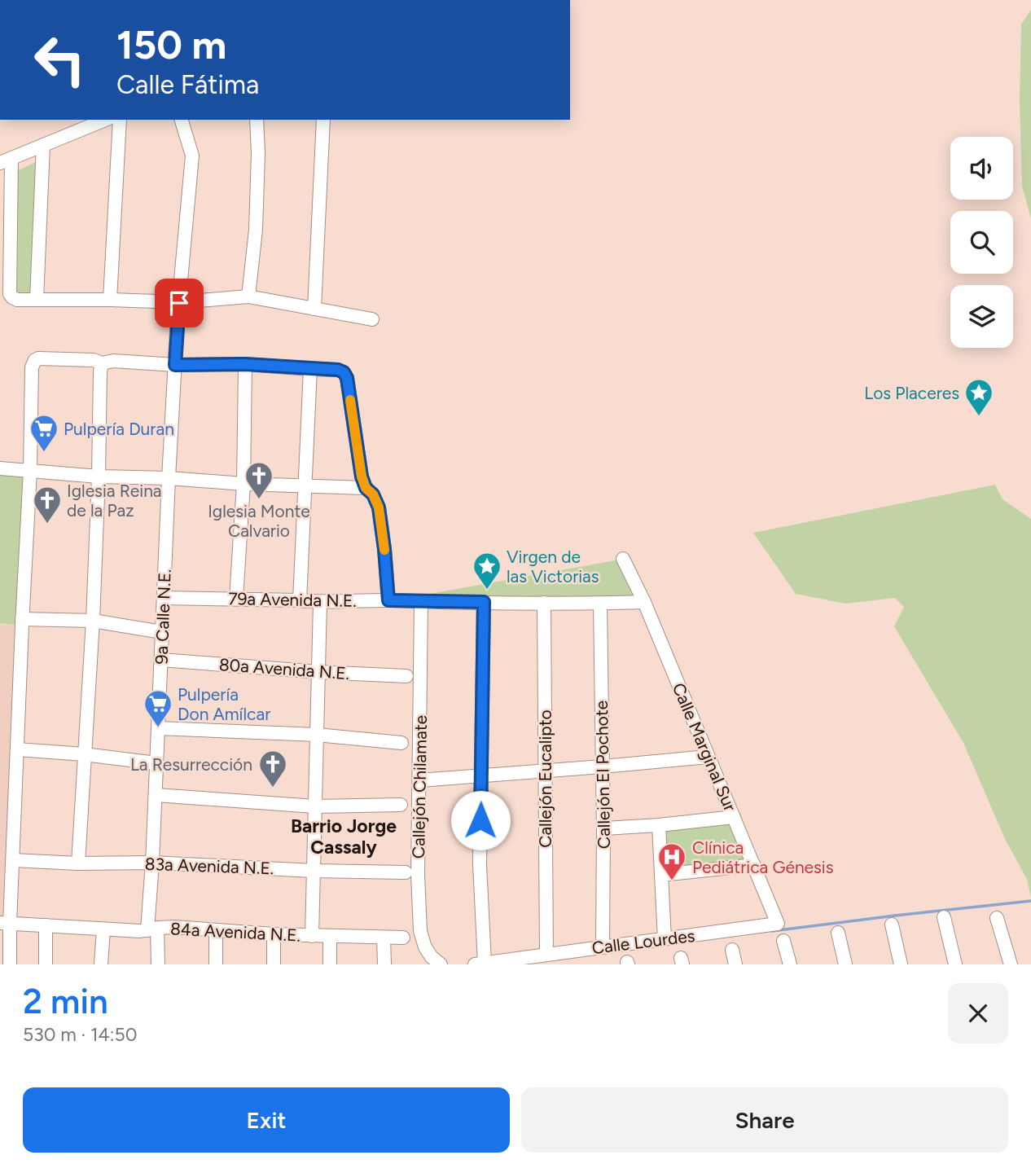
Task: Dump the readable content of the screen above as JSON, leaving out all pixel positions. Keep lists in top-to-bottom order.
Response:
{
  "streets": {
    "street": [
      "79a Avenida N.E.",
      "9a Calle N.E.",
      "80a Avenida N.E.",
      "Calle Marginal Sur",
      "Callejón El Pochote",
      "Callejón Eucalipto",
      "Callejón Chilamate",
      "83a Avenida N.E.",
      "84a Avenida N.E.",
      "Calle Lourdes"
    ]
  },
  "crossings": [
    ["79a Avenida N.E.", "9a Calle N.E."],
    ["79a Avenida N.E.", "Calle Marginal Sur"],
    ["79a Avenida N.E.", "Callejón El Pochote"],
    ["79a Avenida N.E.", "Callejón Eucalipto"],
    ["79a Avenida N.E.", "Callejón Chilamate"],
    ["9a Calle N.E.", "80a Avenida N.E."],
    ["9a Calle N.E.", "83a Avenida N.E."],
    ["9a Calle N.E.", "84a Avenida N.E."],
    ["Calle Marginal Sur", "Calle Lourdes"],
    ["Callejón El Pochote", "Calle Lourdes"],
    ["Callejón Eucalipto", "Calle Lourdes"]
  ],
  "districts": ["Barrio Jorge Cassaly"],
  "places": {
    "place": ["Los Placeres", "Virgen de las Victorias"],
    "supermarket": ["Pulpería Duran", "Pulpería Don Amílcar"],
    "church": ["Iglesia Monte Calvario", "Iglesia Reina de la Paz", "La Resurrección"],
    "hospital": ["Clínica Pediátrica Génesis"]
  },
  "page": {
    "turn": ["150 m", "Calle Fátima"],
    "heading": ["2 min", "530 m · 14:50"],
    "buttons": ["Exit", "Share"]
  }
}
